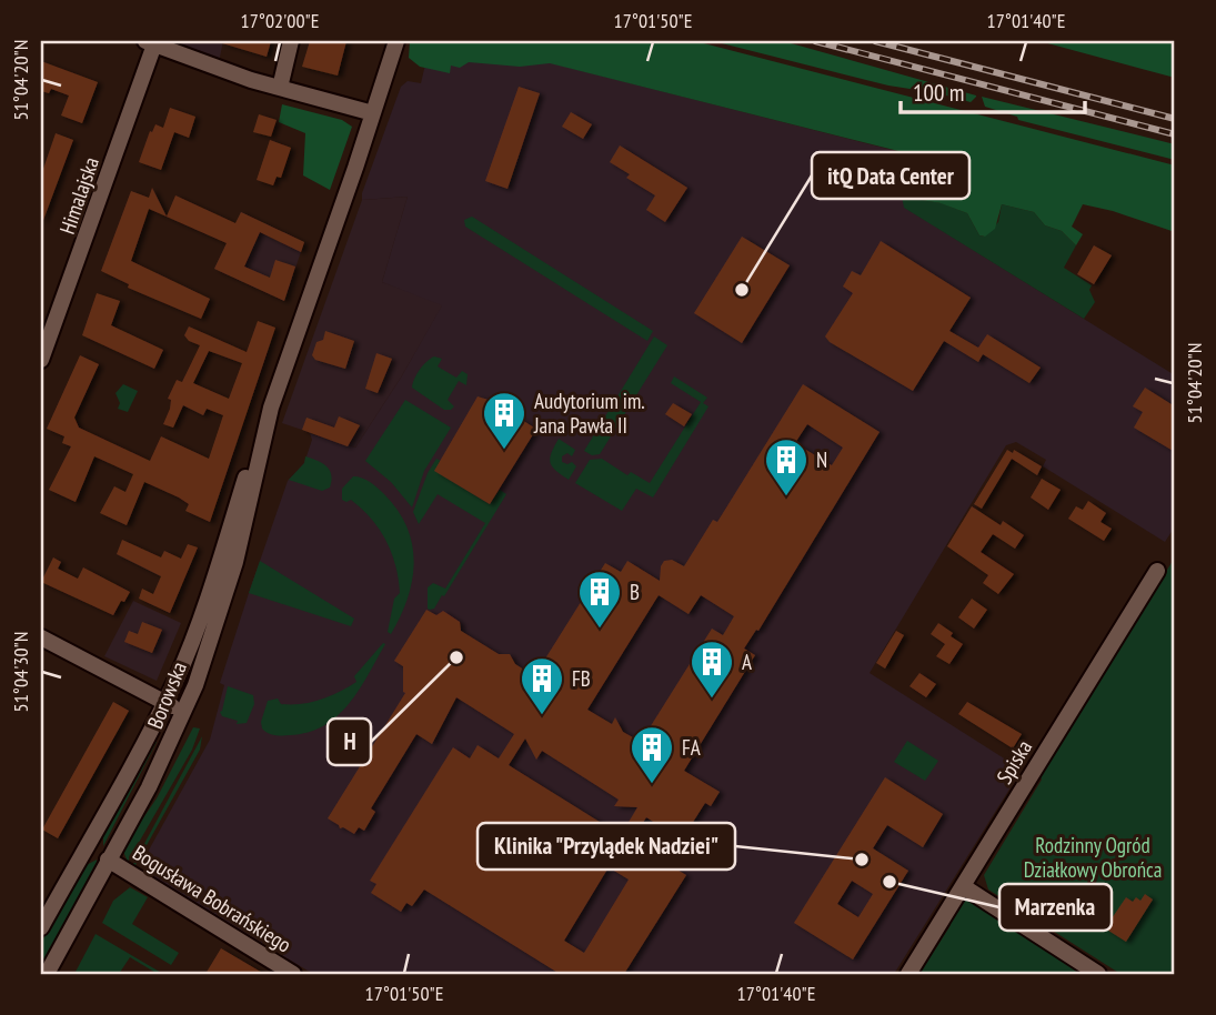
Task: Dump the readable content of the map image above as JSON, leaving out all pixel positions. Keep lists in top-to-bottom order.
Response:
{
  "streets": {
    "street": [
      "Himalajska",
      "Borowska",
      "Spiska",
      "Bogusława Bobrańskiego"
    ]
  },
  "crossings": [
    ["Borowska", "Bogusława Bobrańskiego"]
  ],
  "parks": ["Rodzinny Ogród Działkowy Obrońca"],
  "places": {
    "other": [
      "itQ Data Center",
      "H",
      "Klinika \"Przylądek Nadziei\"",
      "Marzenka"
    ],
    "building": [
      "Audytorium im. Jana Pawła II",
      "N",
      "B",
      "A",
      "FB",
      "FA"
    ]
  },
  "scale_bar": "100 m",
  "coordinates": [
    "17°02'00\"E",
    "17°01'50\"E",
    "17°01'40\"E",
    "51°04'20\"N",
    "51°04'30\"N"
  ]
}
